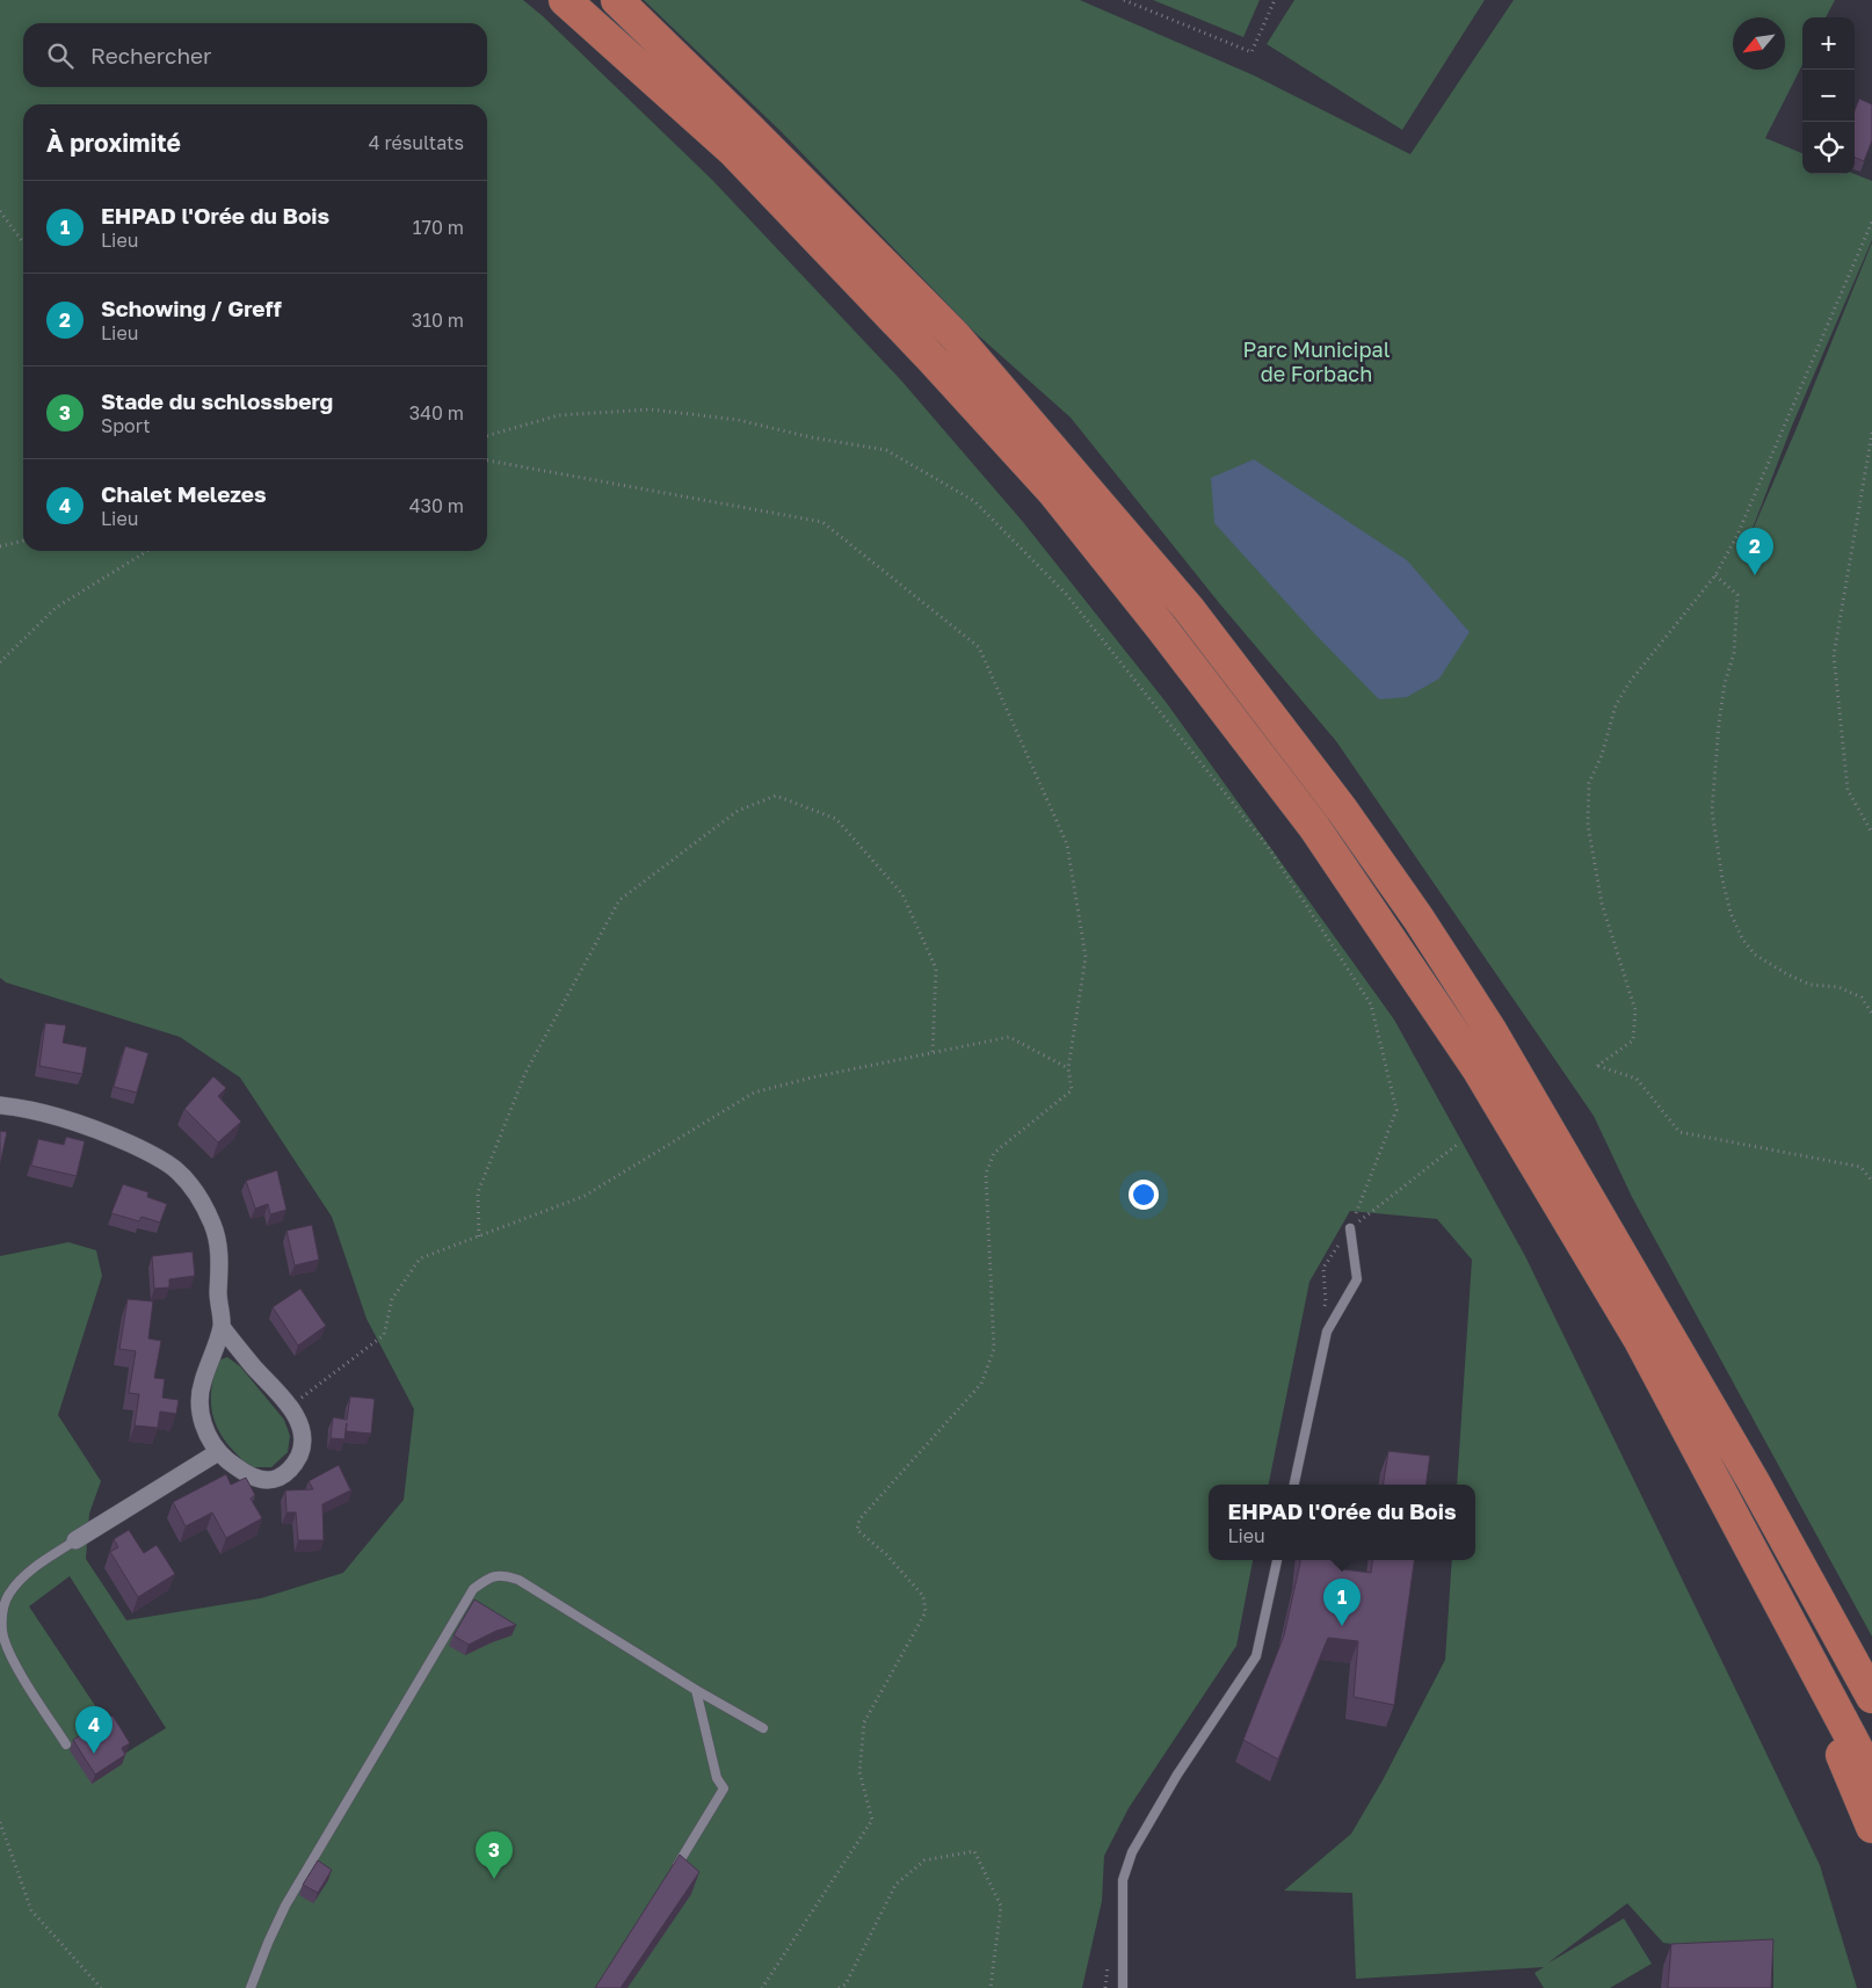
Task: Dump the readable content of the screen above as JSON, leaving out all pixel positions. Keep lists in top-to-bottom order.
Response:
{
  "parks": ["Parc Municipal de Forbach"],
  "north": "bottom left",
  "page": {
    "map_buttons": ["+", "−"],
    "search": "Rechercher",
    "heading": ["À proximité", "4 résultats"],
    "list": [
      {
        "mark": "1",
        "name": "EHPAD l'Orée du Bois",
        "note": "Lieu",
        "value": "170 m"
      },
      {
        "mark": "2",
        "name": "Schowing / Greff",
        "note": "Lieu",
        "value": "310 m"
      },
      {
        "mark": "3",
        "name": "Stade du schlossberg",
        "note": "Sport",
        "value": "340 m"
      },
      {
        "mark": "4",
        "name": "Chalet Melezes",
        "note": "Lieu",
        "value": "430 m"
      }
    ],
    "pins": [
      "2",
      "1",
      "4",
      "3"
    ],
    "popup": ["EHPAD l'Orée du Bois", "Lieu"]
  }
}
